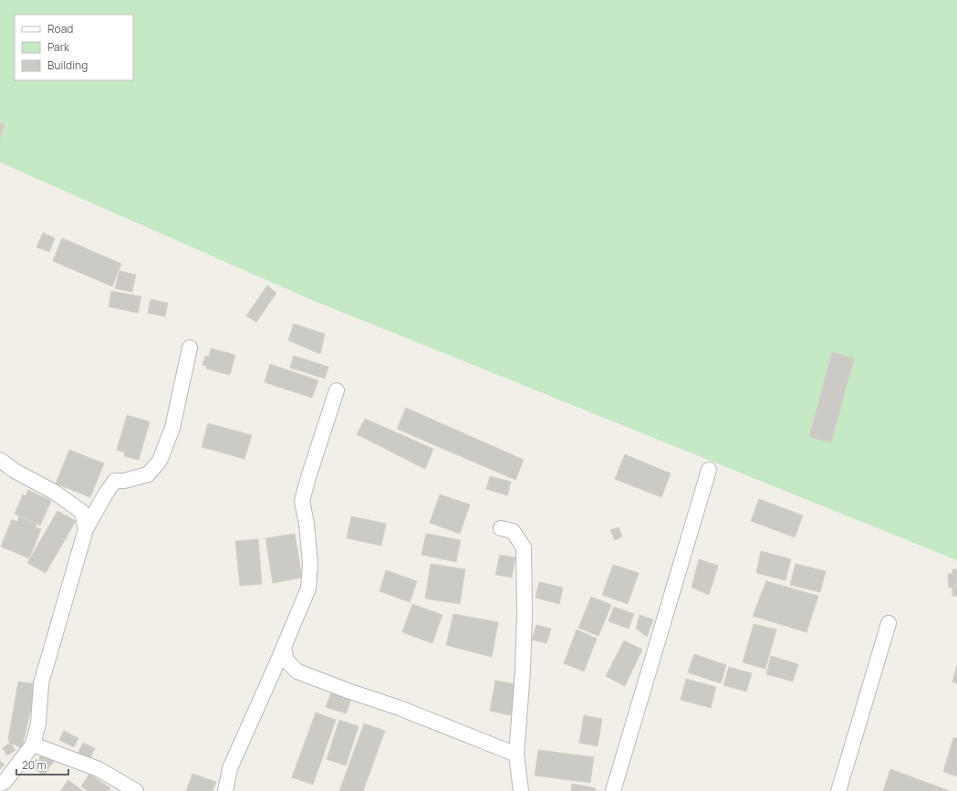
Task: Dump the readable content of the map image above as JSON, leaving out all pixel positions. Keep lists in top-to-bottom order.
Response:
{
  "legend": ["Road", "Park", "Building"],
  "scale_bar": "20 m"
}
